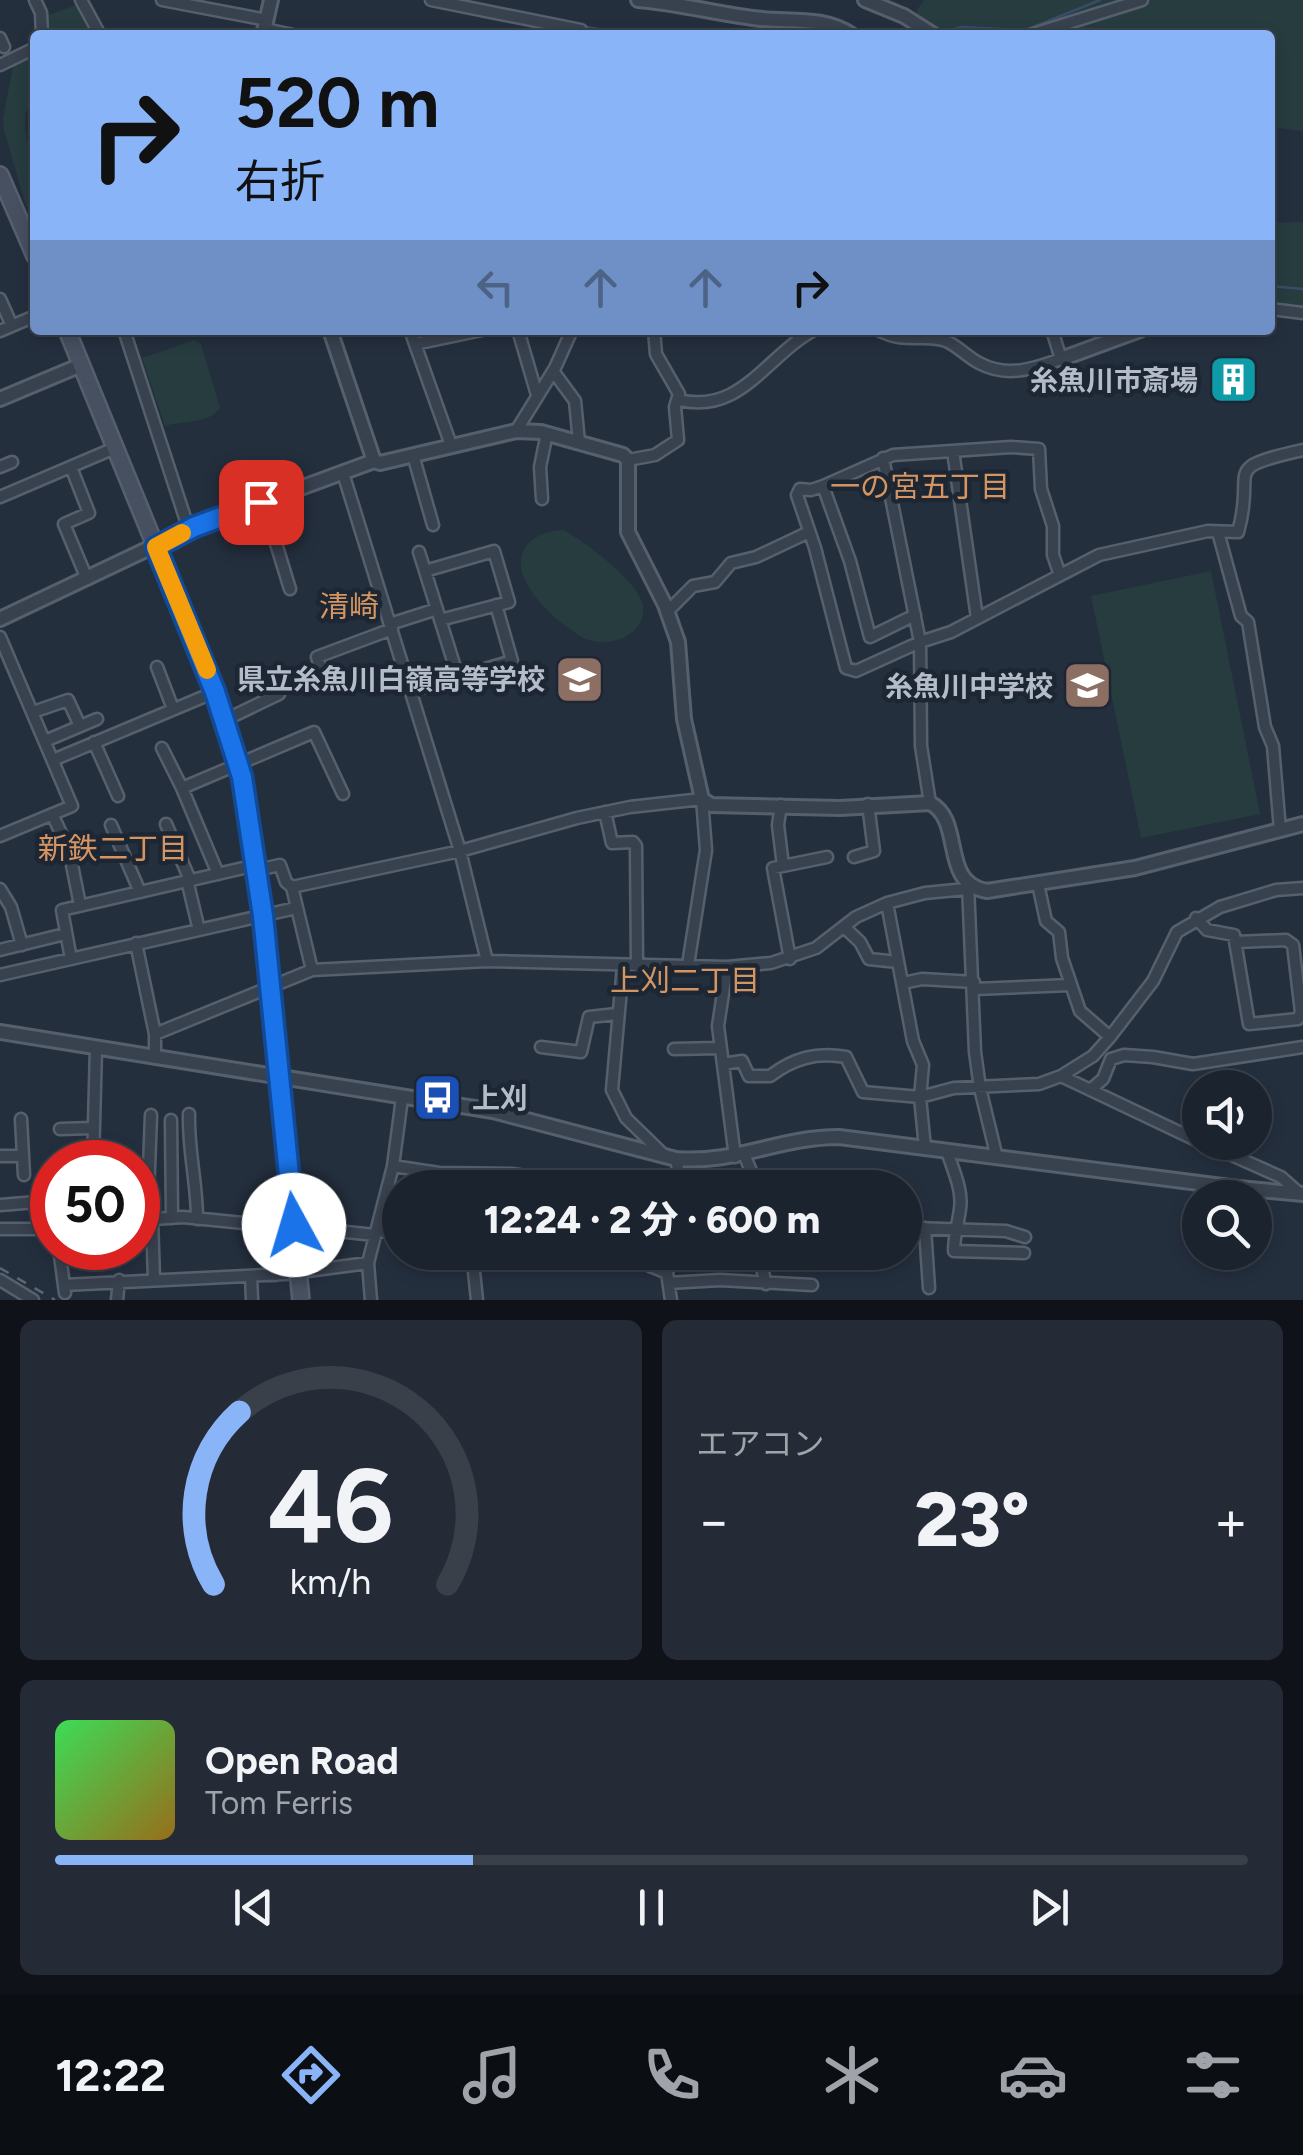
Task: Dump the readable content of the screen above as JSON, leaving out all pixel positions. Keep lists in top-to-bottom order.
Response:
{
  "districts": [
    "一の宮五丁目",
    "清崎",
    "新鉄二丁目",
    "上刈二丁目"
  ],
  "places": {
    "building": ["糸魚川市斎場"],
    "school or university": ["県立糸魚川白嶺高等学校", "糸魚川中学校"],
    "bus stop": ["上刈"]
  },
  "page": {
    "turn": ["520 m", "右折"],
    "limit": "50",
    "trip": "12:24 · 2 分 · 600 m",
    "tile": "エアコン",
    "heat": ["−", "23°", "+"],
    "song": ["Open Road", "Tom Ferris"],
    "tabs": "12:22",
    "gauge": ["46", "km/h"]
  }
}
